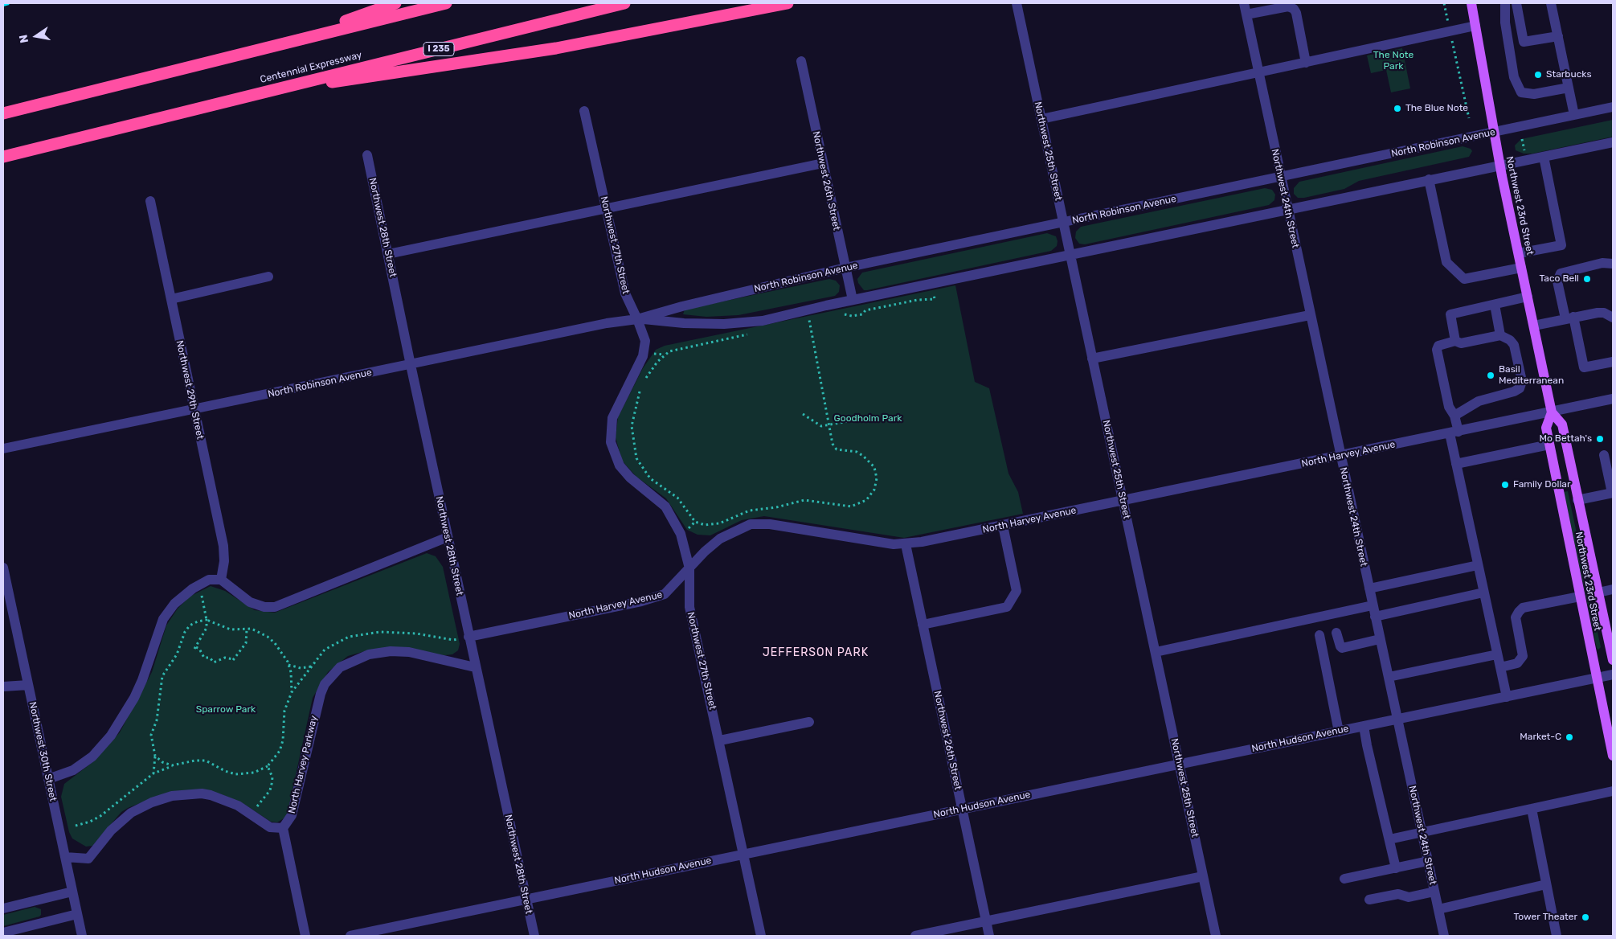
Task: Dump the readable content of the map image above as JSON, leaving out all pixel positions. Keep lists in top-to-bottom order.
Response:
{
  "streets": {
    "highway": ["I 235", "Centennial Expressway"],
    "main road": ["Northwest 23rd Street"],
    "street": [
      "North Robinson Avenue",
      "Northwest 25th Street",
      "Northwest 26th Street",
      "Northwest 24th Street",
      "Northwest 28th Street",
      "Northwest 27th Street",
      "Northwest 29th Street",
      "North Harvey Avenue",
      "North Hudson Avenue",
      "Northwest 30th Street",
      "North Harvey Parkway"
    ]
  },
  "crossings": [
    ["North Robinson Avenue", "Northwest 25th Street"],
    ["North Robinson Avenue", "Northwest 26th Street"],
    ["North Robinson Avenue", "Northwest 24th Street"],
    ["North Robinson Avenue", "Northwest 23rd Street"],
    ["North Robinson Avenue", "Northwest 28th Street"],
    ["North Robinson Avenue", "Northwest 27th Street"],
    ["North Robinson Avenue", "Northwest 29th Street"],
    ["Northwest 25th Street", "North Harvey Avenue"],
    ["Northwest 25th Street", "North Hudson Avenue"],
    ["Northwest 26th Street", "North Harvey Avenue"],
    ["Northwest 26th Street", "North Hudson Avenue"],
    ["Northwest 24th Street", "North Harvey Avenue"],
    ["Northwest 24th Street", "North Hudson Avenue"],
    ["Northwest 23rd Street", "North Harvey Avenue"],
    ["Northwest 23rd Street", "North Hudson Avenue"],
    ["Northwest 28th Street", "North Harvey Avenue"],
    ["Northwest 28th Street", "North Hudson Avenue"],
    ["Northwest 28th Street", "North Harvey Parkway"],
    ["Northwest 27th Street", "North Harvey Avenue"],
    ["Northwest 27th Street", "North Hudson Avenue"]
  ],
  "districts": ["JEFFERSON PARK"],
  "parks": ["The Note Park", "Goodholm Park", "Sparrow Park"],
  "places": [
    "Starbucks",
    "The Blue Note",
    "Taco Bell",
    "Basil Mediterranean",
    "Mo Bettah's",
    "Family Dollar",
    "Market-C",
    "Tower Theater"
  ],
  "north": "left"
}
